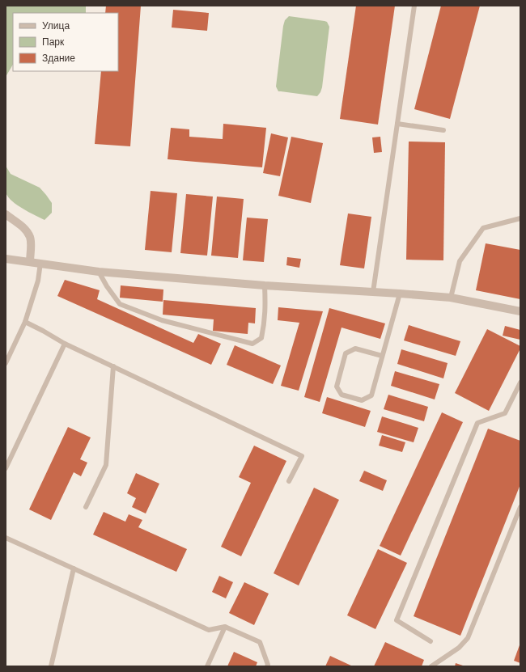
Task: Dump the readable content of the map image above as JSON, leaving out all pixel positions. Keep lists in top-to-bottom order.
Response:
{
  "legend": ["Улица", "Парк", "Здание"]
}
